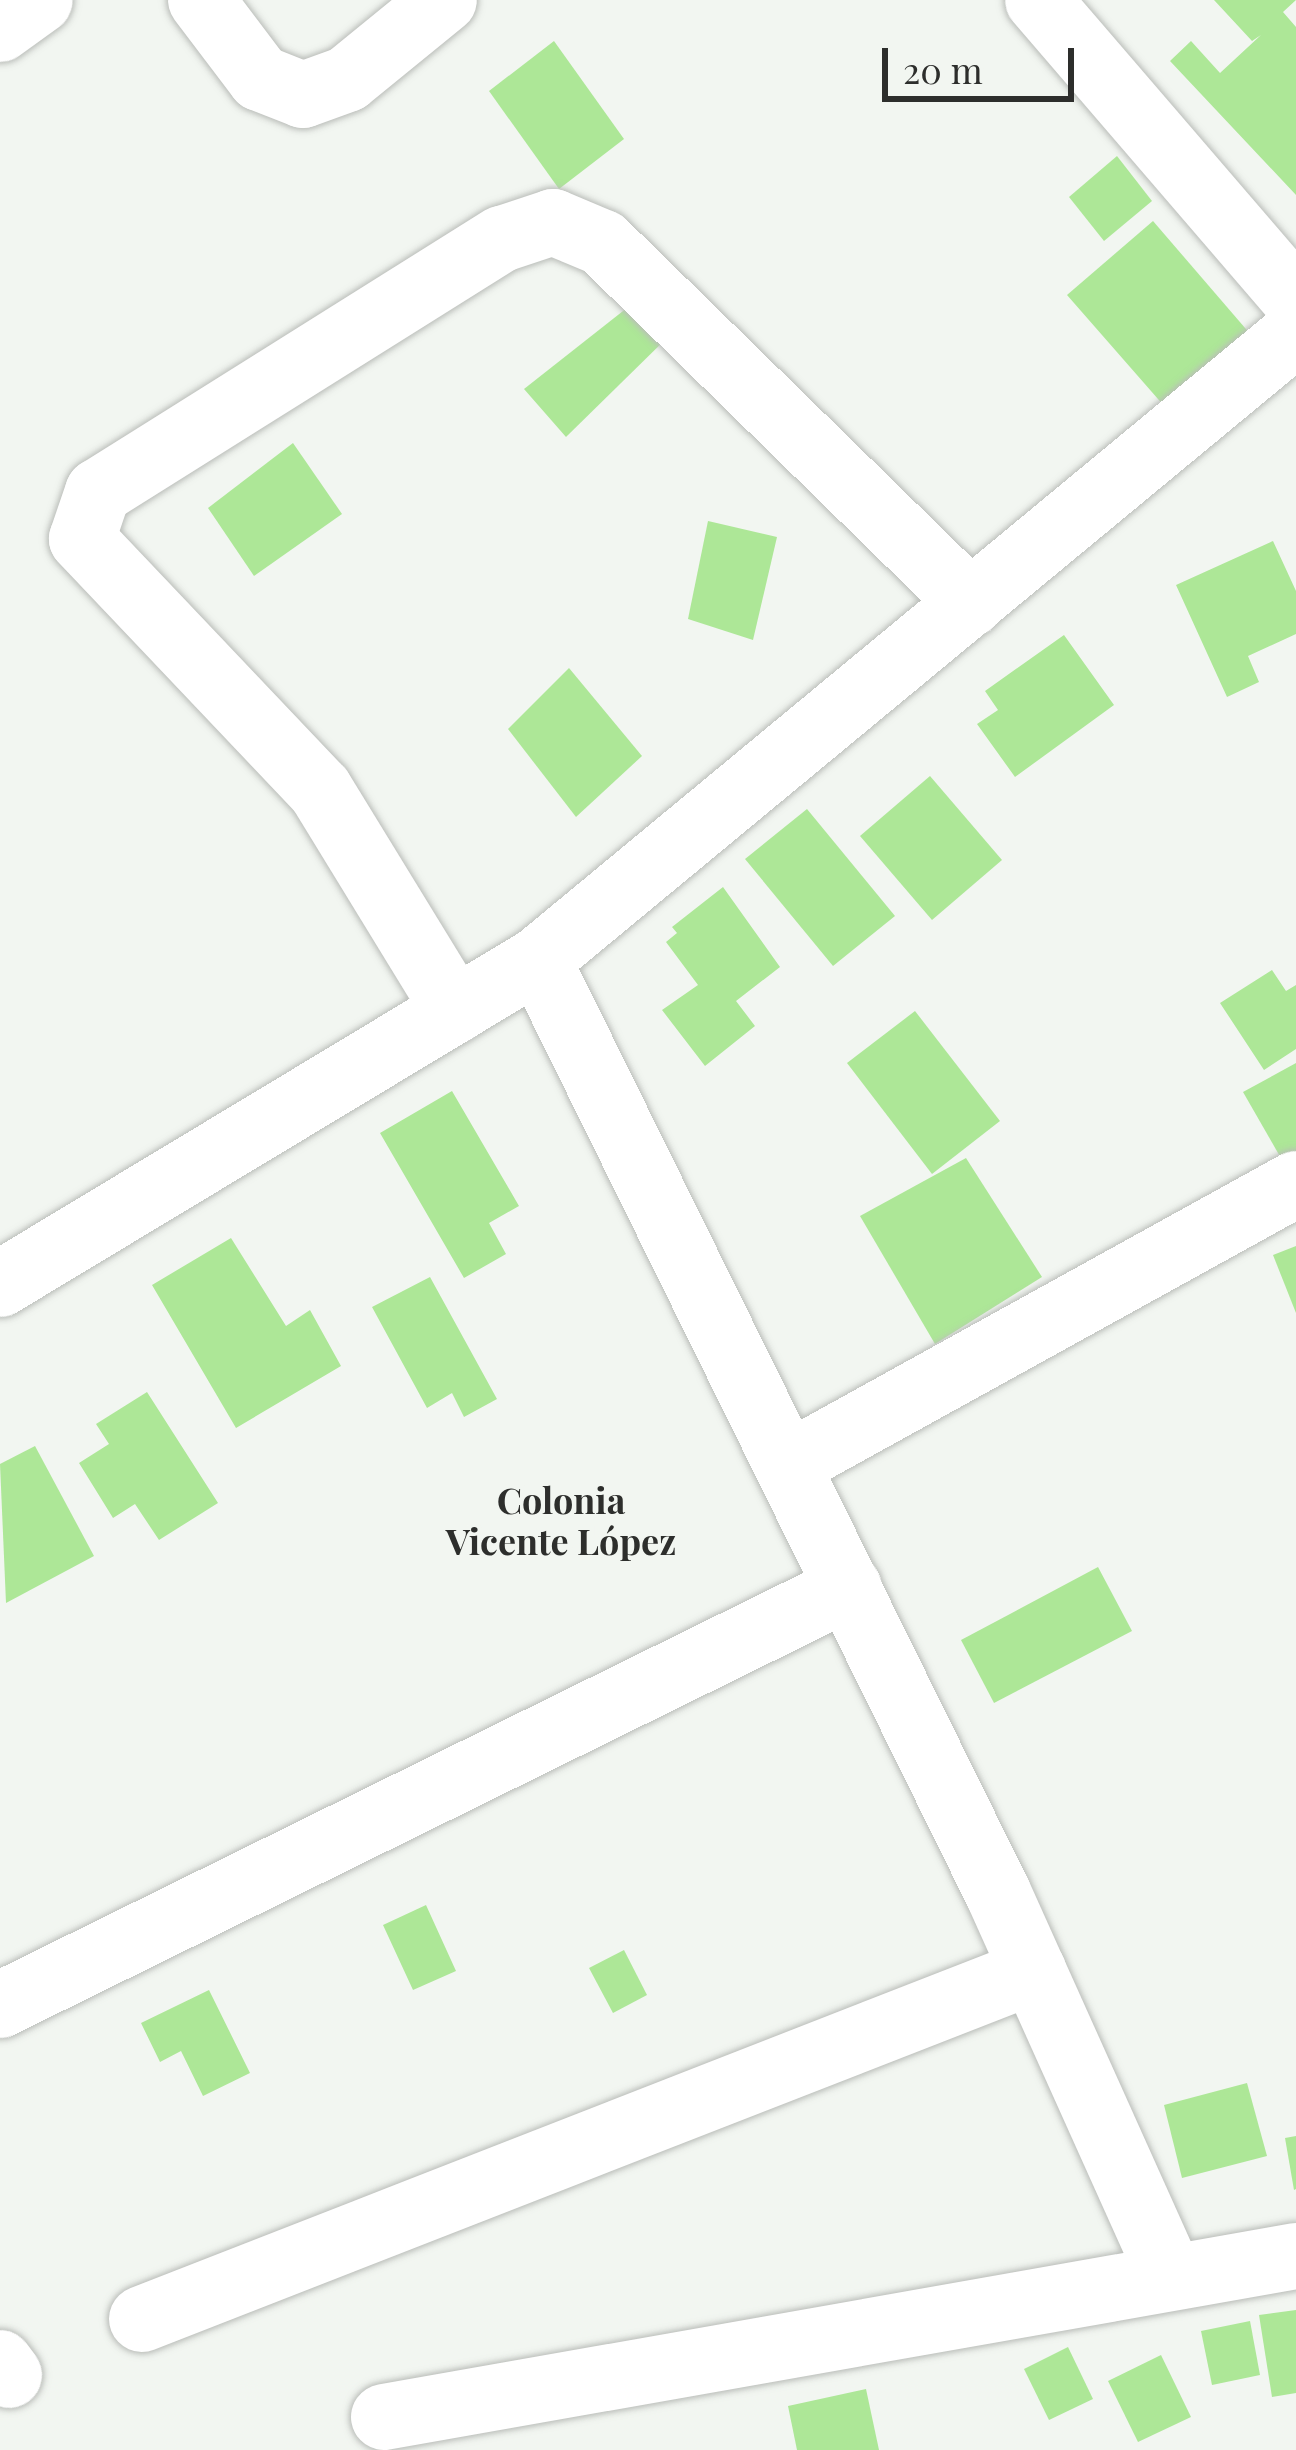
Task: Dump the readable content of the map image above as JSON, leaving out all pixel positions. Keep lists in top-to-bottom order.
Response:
{
  "districts": ["Colonia Vicente López"],
  "scale_bar": "20 m"
}
